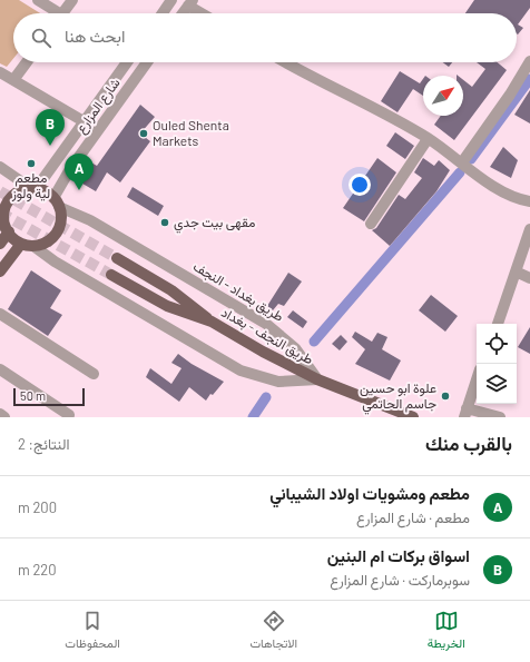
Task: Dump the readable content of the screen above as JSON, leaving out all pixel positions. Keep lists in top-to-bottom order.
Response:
{
  "streets": {
    "main road": ["طريق النجف - بغداد"],
    "street": ["شارع المزارع", "طريق بغداد - النجف"]
  },
  "crossings": [
    ["شارع المزارع", "طريق بغداد - النجف"],
    ["طريق بغداد - النجف", "طريق النجف - بغداد"]
  ],
  "places": [
    "Ouled Shenta Markets",
    "مطعم لية ولوز",
    "مقهى بيت جدي",
    "علوة ابو حسين جاسم الحاتمي"
  ],
  "scale_bar": "50 m",
  "north": "top right",
  "page": {
    "search": "ابحث هنا",
    "pins": ["B", "A"],
    "scale": "50 m",
    "heading": ["بالقرب منك", "النتائج: 2"],
    "list": [
      {
        "mark": "A",
        "name": "مطعم ومشويات اولاد الشيباني",
        "note": "مطعم · شارع المزارع",
        "value": "200 m"
      },
      {
        "mark": "B",
        "name": "اسواق بركات ام البنين",
        "note": "سوبرماركت · شارع المزارع",
        "value": "220 m"
      }
    ],
    "nav": ["الخريطة", "الاتجاهات", "المحفوظات"]
  }
}
